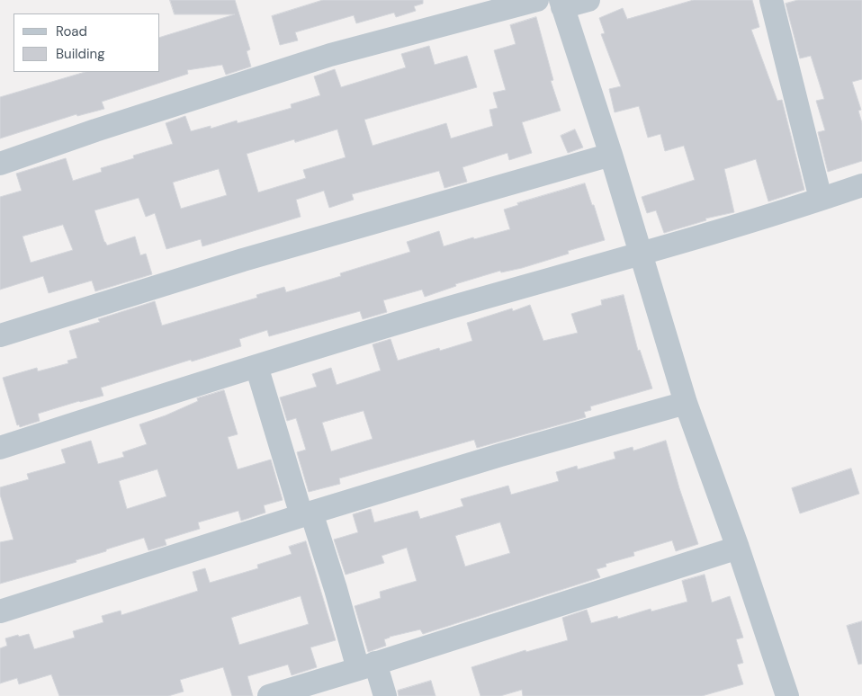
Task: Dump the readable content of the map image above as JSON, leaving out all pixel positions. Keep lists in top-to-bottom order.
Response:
{
  "legend": ["Road", "Building"]
}
